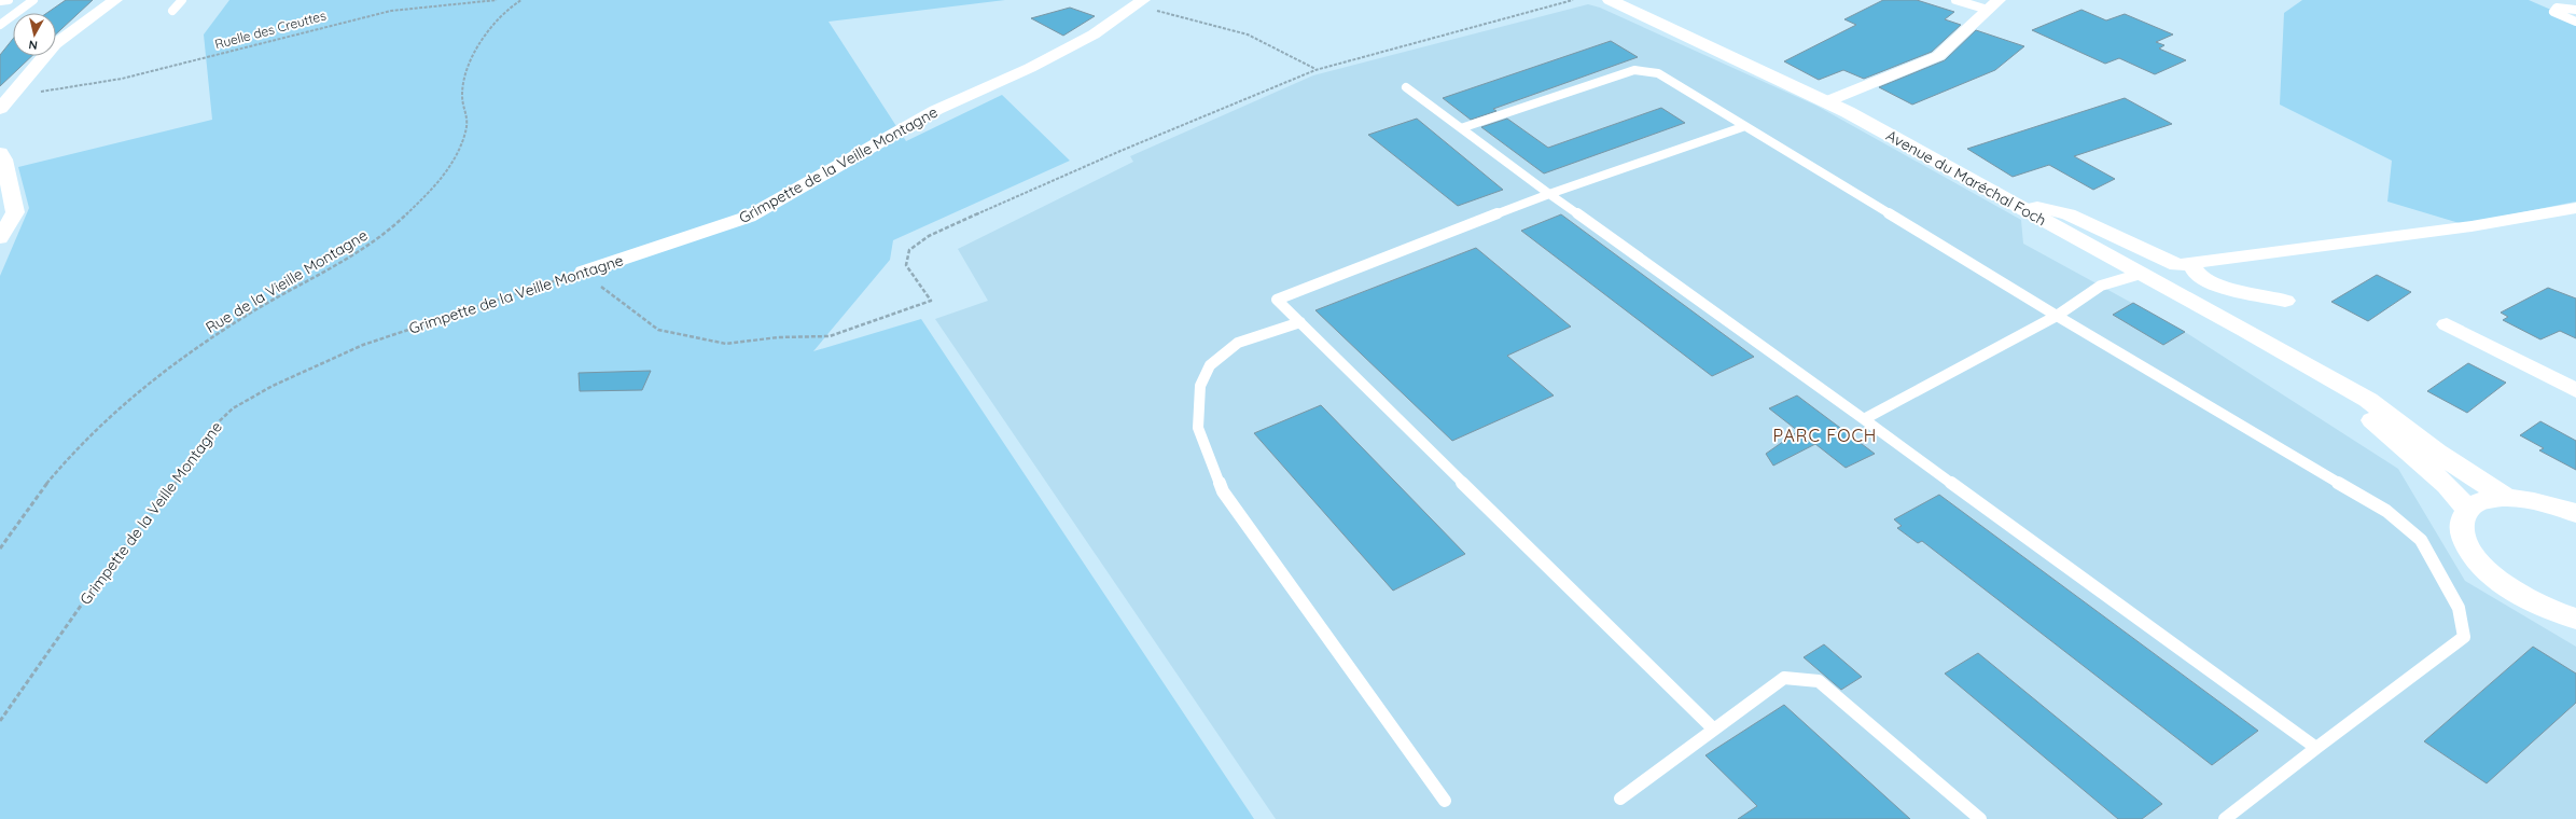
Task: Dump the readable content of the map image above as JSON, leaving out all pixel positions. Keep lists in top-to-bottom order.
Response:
{
  "streets": {
    "main road": ["Avenue du Maréchal Foch"],
    "street": ["Grimpette de la Veille Montagne"],
    "path": ["Ruelle des Creuttes", "Rue de la Vieille Montagne"]
  },
  "districts": ["PARC FOCH"],
  "north": "bottom"
}
